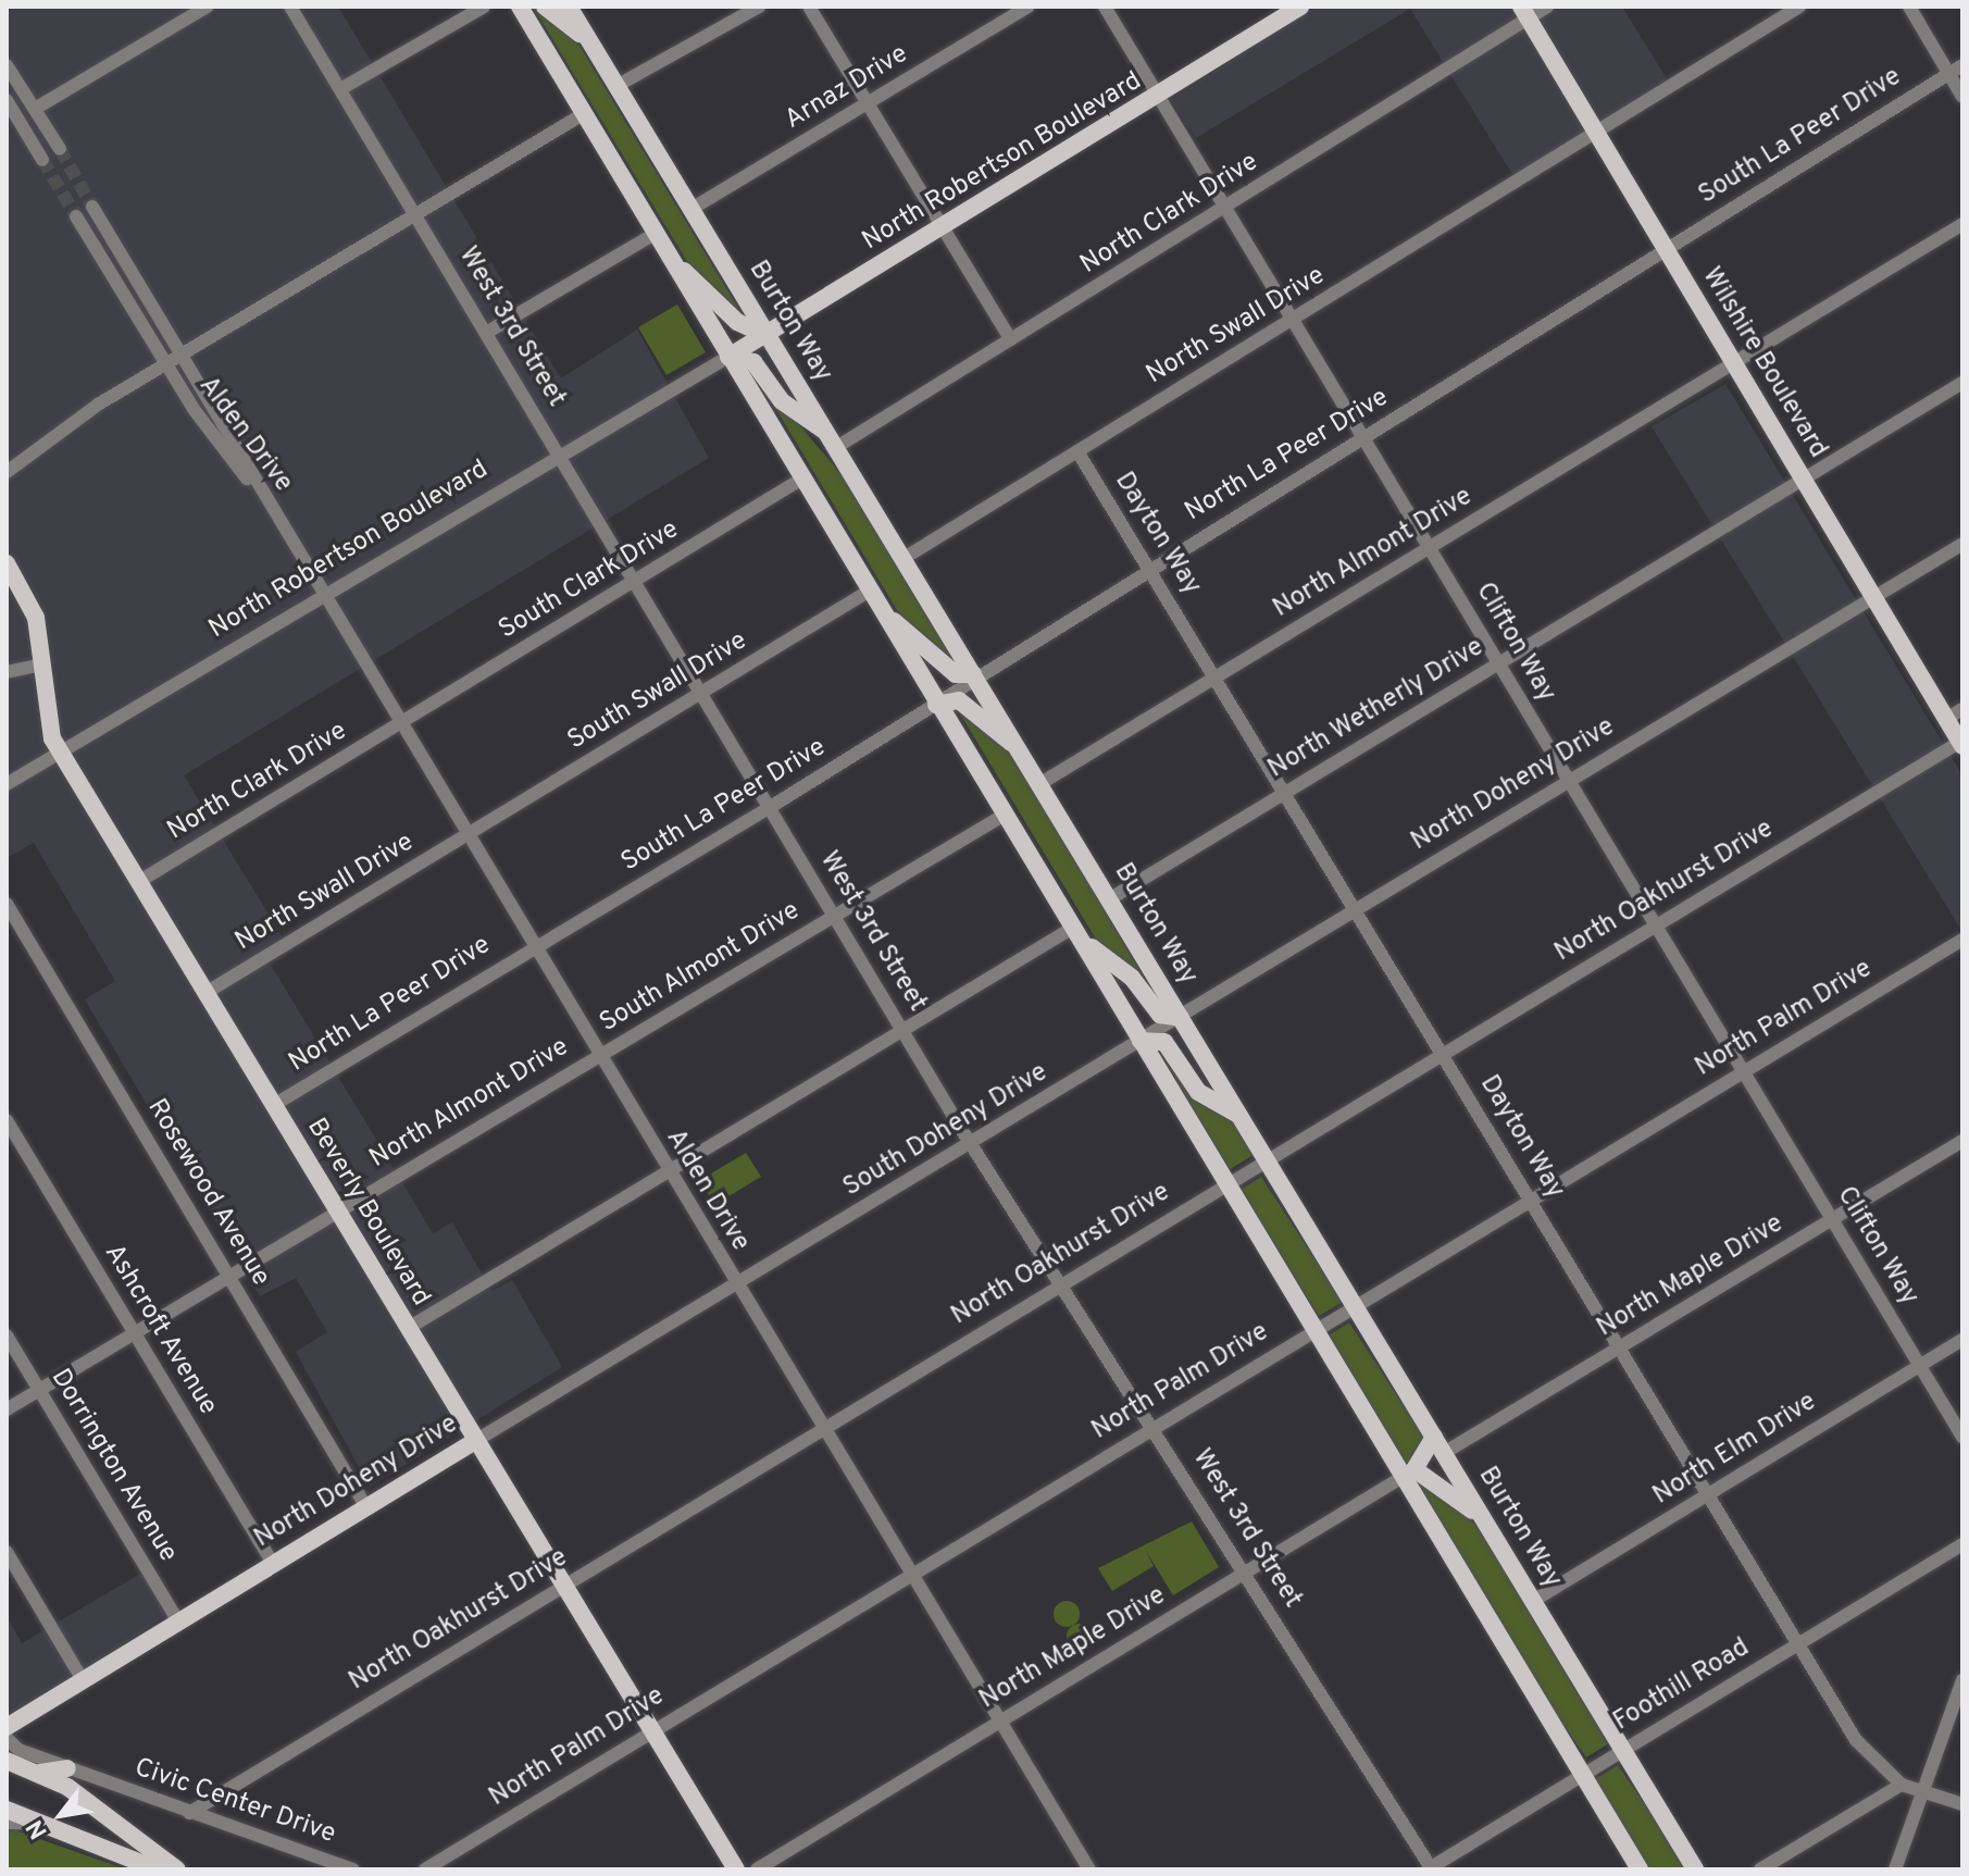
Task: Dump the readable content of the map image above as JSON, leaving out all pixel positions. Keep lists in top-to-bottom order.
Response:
{
  "streets": {
    "main road": [
      "North Robertson Boulevard",
      "Burton Way",
      "Wilshire Boulevard",
      "North Doheny Drive",
      "Beverly Boulevard"
    ],
    "street": [
      "Arnaz Drive",
      "South La Peer Drive",
      "North Clark Drive",
      "North Swall Drive",
      "West 3rd Street",
      "Alden Drive",
      "North La Peer Drive",
      "Dayton Way",
      "North Almont Drive",
      "South Clark Drive",
      "Clifton Way",
      "South Swall Drive",
      "North Wetherly Drive",
      "North Oakhurst Drive",
      "South Almont Drive",
      "North Palm Drive",
      "South Doheny Drive",
      "Rosewood Avenue",
      "North Maple Drive",
      "Ashcroft Avenue",
      "North Elm Drive",
      "Dorrington Avenue",
      "Foothill Road",
      "Civic Center Drive"
    ]
  },
  "crossings": [
    ["Arnaz Drive", "Burton Way"],
    ["South La Peer Drive", "West 3rd Street"],
    ["South La Peer Drive", "Wilshire Boulevard"],
    ["South La Peer Drive", "Alden Drive"],
    ["South La Peer Drive", "North La Peer Drive"],
    ["North Robertson Boulevard", "Burton Way"],
    ["North Robertson Boulevard", "West 3rd Street"],
    ["North Robertson Boulevard", "Alden Drive"],
    ["North Robertson Boulevard", "Clifton Way"],
    ["North Robertson Boulevard", "Beverly Boulevard"],
    ["North Clark Drive", "Burton Way"],
    ["North Clark Drive", "Wilshire Boulevard"],
    ["North Clark Drive", "Alden Drive"],
    ["North Clark Drive", "South Clark Drive"],
    ["North Clark Drive", "Clifton Way"],
    ["North Clark Drive", "Beverly Boulevard"],
    ["Burton Way", "North Swall Drive"],
    ["Burton Way", "North La Peer Drive"],
    ["Burton Way", "North Almont Drive"],
    ["Burton Way", "North Wetherly Drive"],
    ["Burton Way", "North Doheny Drive"],
    ["Burton Way", "North Oakhurst Drive"],
    ["Burton Way", "North Palm Drive"],
    ["Burton Way", "South Doheny Drive"],
    ["Burton Way", "North Maple Drive"],
    ["Burton Way", "North Elm Drive"],
    ["Burton Way", "Foothill Road"],
    ["North Swall Drive", "Wilshire Boulevard"],
    ["North Swall Drive", "Alden Drive"],
    ["North Swall Drive", "Dayton Way"],
    ["North Swall Drive", "Clifton Way"],
    ["North Swall Drive", "South Swall Drive"],
    ["North Swall Drive", "Beverly Boulevard"],
    ["West 3rd Street", "South Clark Drive"],
    ["West 3rd Street", "South Swall Drive"],
    ["West 3rd Street", "North Oakhurst Drive"],
    ["West 3rd Street", "South Almont Drive"],
    ["West 3rd Street", "North Palm Drive"],
    ["West 3rd Street", "South Doheny Drive"],
    ["West 3rd Street", "North Maple Drive"],
    ["West 3rd Street", "Foothill Road"],
    ["Wilshire Boulevard", "North La Peer Drive"],
    ["Wilshire Boulevard", "North Almont Drive"],
    ["Wilshire Boulevard", "North Wetherly Drive"],
    ["Wilshire Boulevard", "North Doheny Drive"],
    ["Wilshire Boulevard", "North Oakhurst Drive"],
    ["Alden Drive", "North La Peer Drive"],
    ["Alden Drive", "North Almont Drive"],
    ["Alden Drive", "South Clark Drive"],
    ["Alden Drive", "South Swall Drive"],
    ["Alden Drive", "North Doheny Drive"],
    ["Alden Drive", "North Oakhurst Drive"],
    ["Alden Drive", "South Almont Drive"],
    ["Alden Drive", "North Palm Drive"],
    ["Alden Drive", "South Doheny Drive"],
    ["Alden Drive", "North Maple Drive"],
    ["North La Peer Drive", "Dayton Way"],
    ["North La Peer Drive", "Clifton Way"],
    ["North La Peer Drive", "Beverly Boulevard"],
    ["Dayton Way", "North Almont Drive"],
    ["Dayton Way", "North Wetherly Drive"],
    ["Dayton Way", "North Doheny Drive"],
    ["Dayton Way", "North Oakhurst Drive"],
    ["Dayton Way", "North Palm Drive"],
    ["Dayton Way", "North Maple Drive"],
    ["Dayton Way", "North Elm Drive"],
    ["Dayton Way", "Foothill Road"],
    ["North Almont Drive", "Clifton Way"],
    ["North Almont Drive", "South Almont Drive"],
    ["North Almont Drive", "Rosewood Avenue"],
    ["North Almont Drive", "Beverly Boulevard"],
    ["North Almont Drive", "Ashcroft Avenue"],
    ["North Almont Drive", "Dorrington Avenue"],
    ["Clifton Way", "North Wetherly Drive"],
    ["Clifton Way", "North Doheny Drive"],
    ["Clifton Way", "North Oakhurst Drive"],
    ["Clifton Way", "North Palm Drive"],
    ["Clifton Way", "North Maple Drive"],
    ["Clifton Way", "North Elm Drive"],
    ["North Doheny Drive", "South Doheny Drive"],
    ["North Doheny Drive", "Rosewood Avenue"],
    ["North Doheny Drive", "Beverly Boulevard"],
    ["North Doheny Drive", "Ashcroft Avenue"],
    ["North Doheny Drive", "Dorrington Avenue"],
    ["North Oakhurst Drive", "Beverly Boulevard"],
    ["North Oakhurst Drive", "Civic Center Drive"],
    ["North Palm Drive", "Beverly Boulevard"]
  ],
  "north": "bottom left"
}
